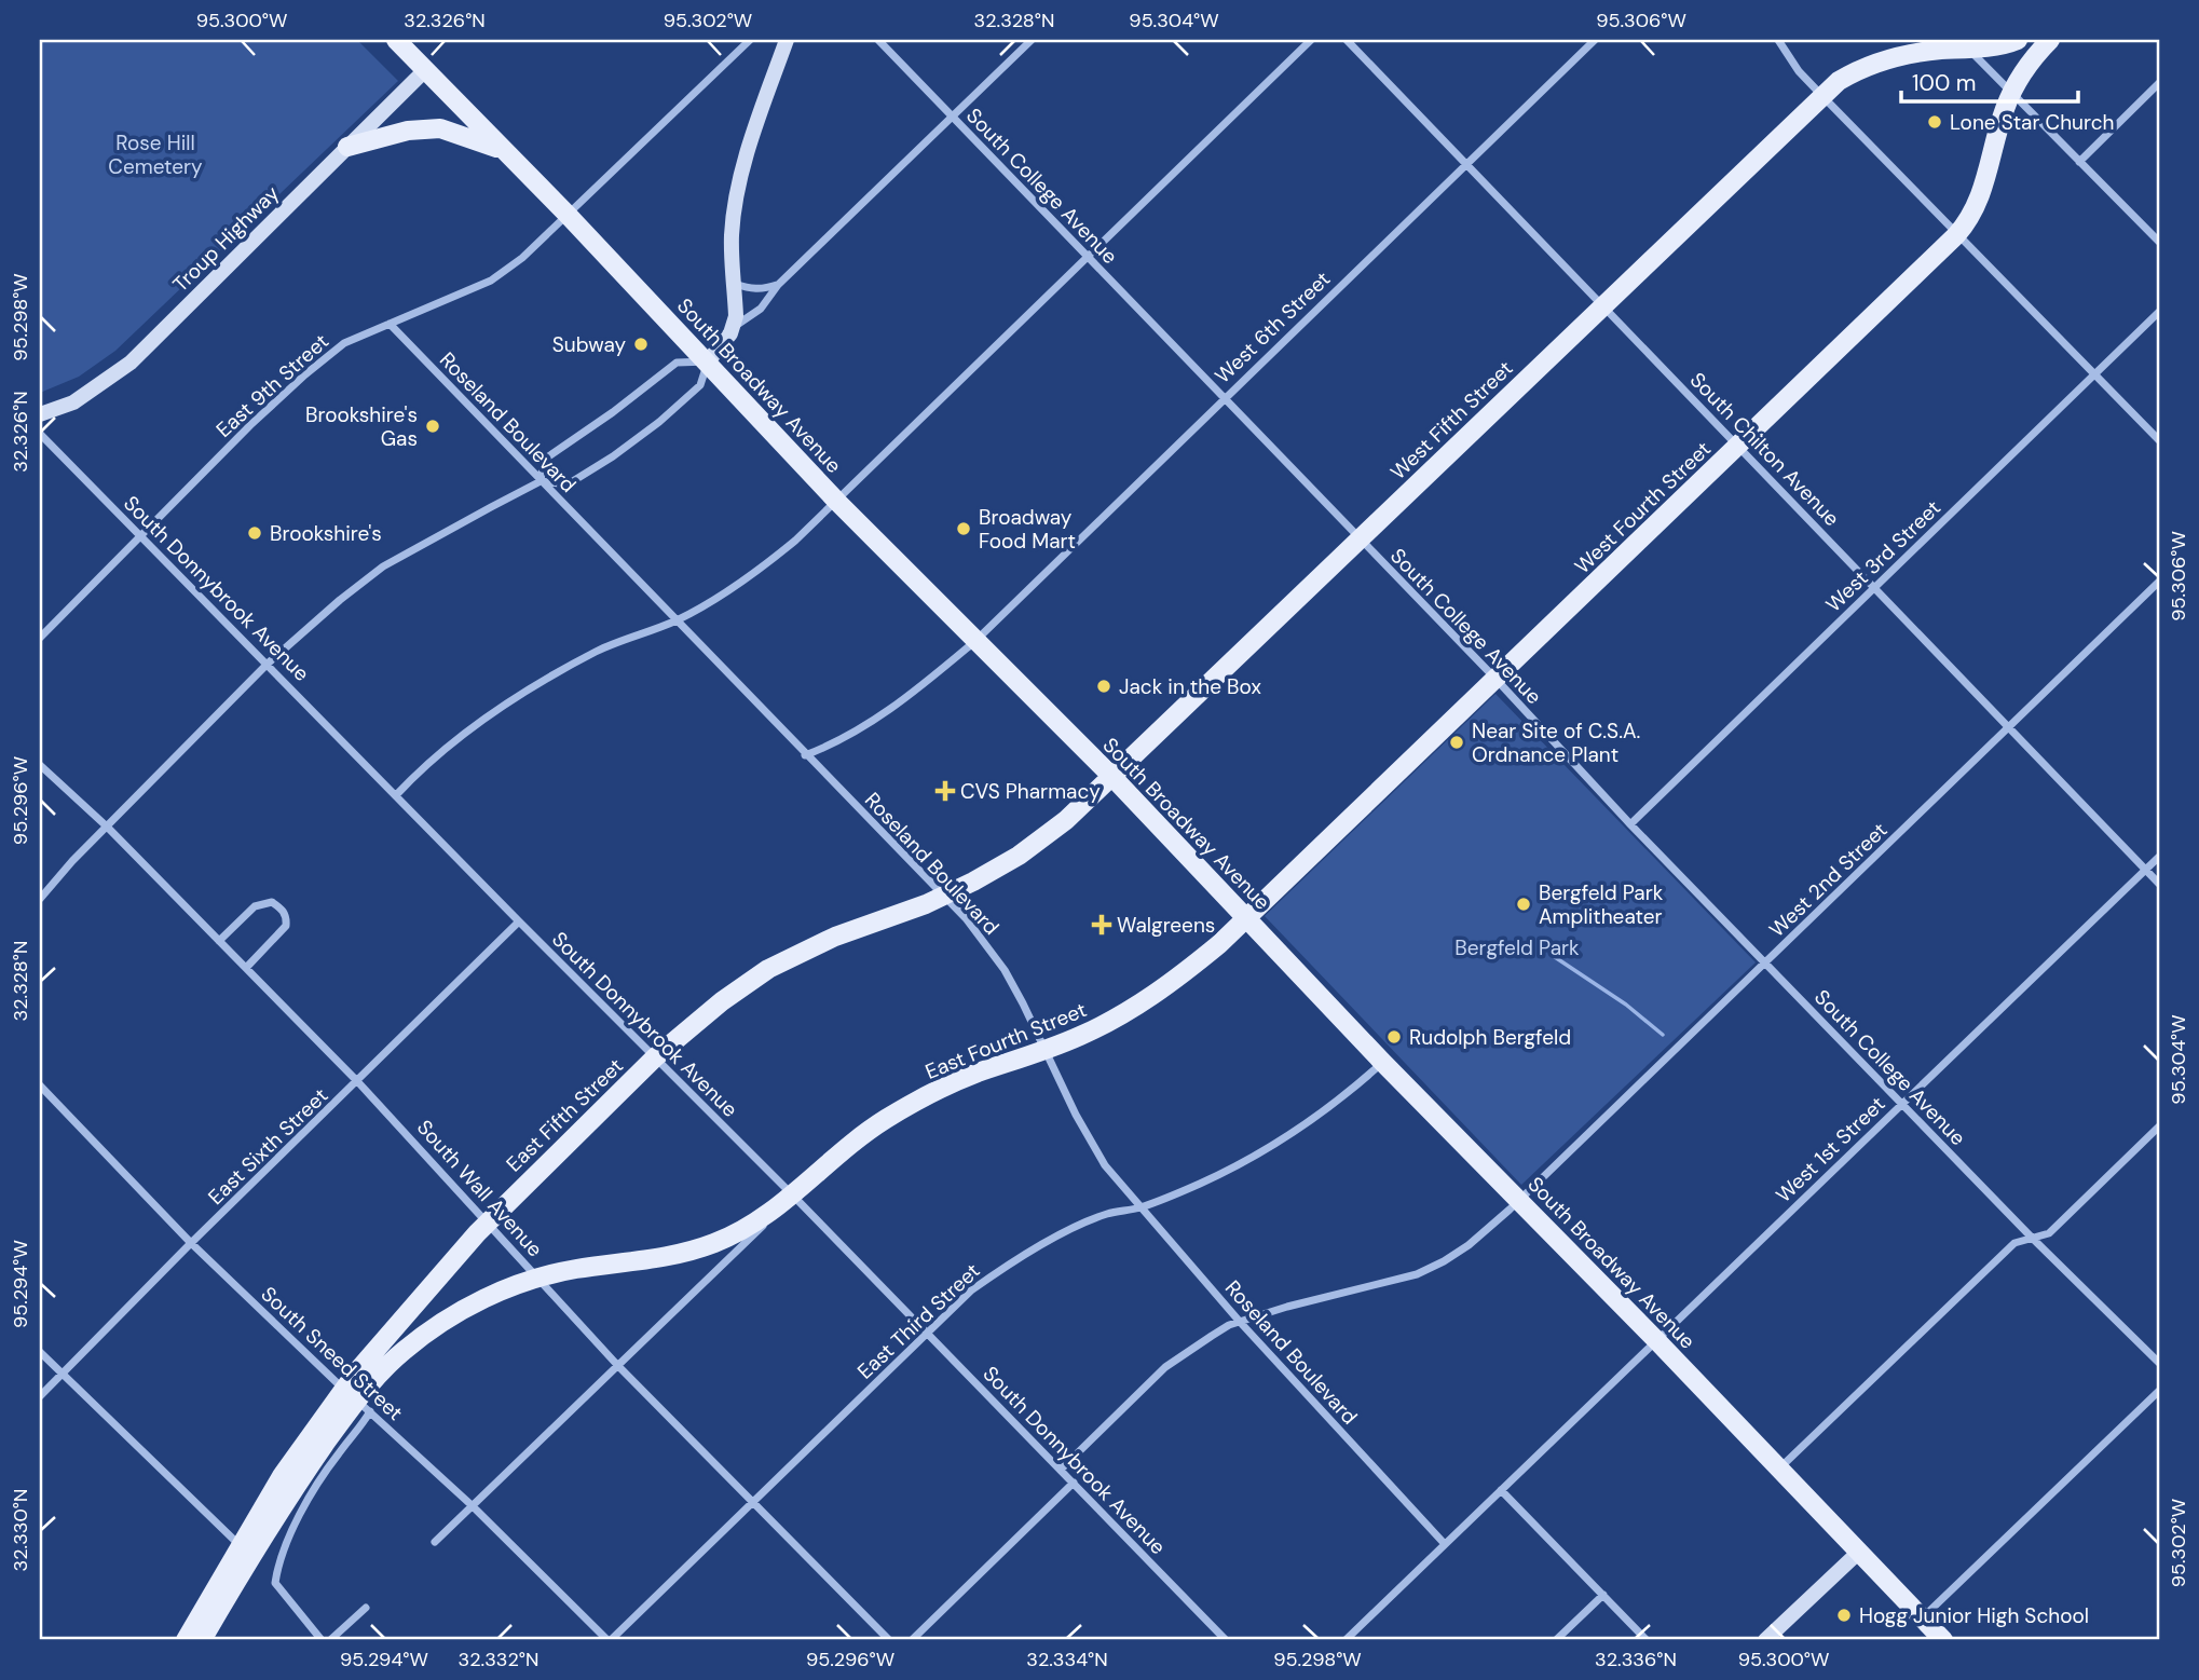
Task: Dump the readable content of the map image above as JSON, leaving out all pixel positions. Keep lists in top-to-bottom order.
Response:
{
  "streets": {
    "main road": [
      "Troup Highway",
      "South Broadway Avenue",
      "West Fifth Street",
      "West Fourth Street",
      "East Fourth Street",
      "East Fifth Street"
    ],
    "street": [
      "South College Avenue",
      "West 6th Street",
      "East 9th Street",
      "Roseland Boulevard",
      "South Chilton Avenue",
      "West 3rd Street",
      "South Donnybrook Avenue",
      "West 2nd Street",
      "East Sixth Street",
      "West 1st Street",
      "South Wall Avenue",
      "East Third Street",
      "South Sneed Street"
    ]
  },
  "crossings": [
    ["South College Avenue", "West 6th Street"],
    ["South College Avenue", "West Fifth Street"],
    ["South College Avenue", "West Fourth Street"],
    ["South College Avenue", "West 3rd Street"],
    ["South College Avenue", "West 2nd Street"],
    ["South College Avenue", "West 1st Street"],
    ["Troup Highway", "South Broadway Avenue"],
    ["West 6th Street", "South Broadway Avenue"],
    ["West 6th Street", "Roseland Boulevard"],
    ["West 6th Street", "South Chilton Avenue"],
    ["East 9th Street", "South Broadway Avenue"],
    ["East 9th Street", "Roseland Boulevard"],
    ["East 9th Street", "South Donnybrook Avenue"],
    ["South Broadway Avenue", "West Fifth Street"],
    ["South Broadway Avenue", "West Fourth Street"],
    ["South Broadway Avenue", "West 2nd Street"],
    ["South Broadway Avenue", "East Fourth Street"],
    ["South Broadway Avenue", "East Fifth Street"],
    ["South Broadway Avenue", "West 1st Street"],
    ["South Broadway Avenue", "East Third Street"],
    ["West Fifth Street", "South Chilton Avenue"],
    ["West Fifth Street", "East Fifth Street"],
    ["Roseland Boulevard", "West 2nd Street"],
    ["Roseland Boulevard", "East Fourth Street"],
    ["Roseland Boulevard", "East Fifth Street"],
    ["Roseland Boulevard", "West 1st Street"],
    ["Roseland Boulevard", "East Third Street"],
    ["South Chilton Avenue", "West Fourth Street"],
    ["South Chilton Avenue", "West 3rd Street"],
    ["South Chilton Avenue", "West 2nd Street"],
    ["South Chilton Avenue", "West 1st Street"],
    ["West Fourth Street", "East Fourth Street"],
    ["South Donnybrook Avenue", "West 2nd Street"],
    ["South Donnybrook Avenue", "East Fourth Street"],
    ["South Donnybrook Avenue", "East Fifth Street"],
    ["South Donnybrook Avenue", "East Sixth Street"],
    ["South Donnybrook Avenue", "East Third Street"],
    ["East Fourth Street", "East Fifth Street"],
    ["East Fourth Street", "South Wall Avenue"],
    ["East Fourth Street", "South Sneed Street"],
    ["East Fifth Street", "South Wall Avenue"],
    ["East Fifth Street", "South Sneed Street"],
    ["East Sixth Street", "South Wall Avenue"],
    ["East Sixth Street", "South Sneed Street"],
    ["South Wall Avenue", "East Third Street"],
    ["East Third Street", "South Sneed Street"]
  ],
  "parks": ["Rose Hill Cemetery", "Bergfeld Park"],
  "places": {
    "other": [
      "Lone Star Church",
      "Subway",
      "Brookshire's Gas",
      "Broadway Food Mart",
      "Brookshire's",
      "Jack in the Box",
      "Near Site of C.S.A. Ordnance Plant",
      "Bergfeld Park Amplitheater",
      "Rudolph Bergfeld",
      "Hogg Junior High School"
    ],
    "health": ["CVS Pharmacy", "Walgreens"]
  },
  "scale_bar": "100 m",
  "coordinates": [
    "95.300°W",
    "32.326°N",
    "95.302°W",
    "32.328°N",
    "95.304°W",
    "95.306°W",
    "95.298°W",
    "95.296°W",
    "95.294°W",
    "32.330°N",
    "32.332°N",
    "32.334°N",
    "32.336°N"
  ]
}
